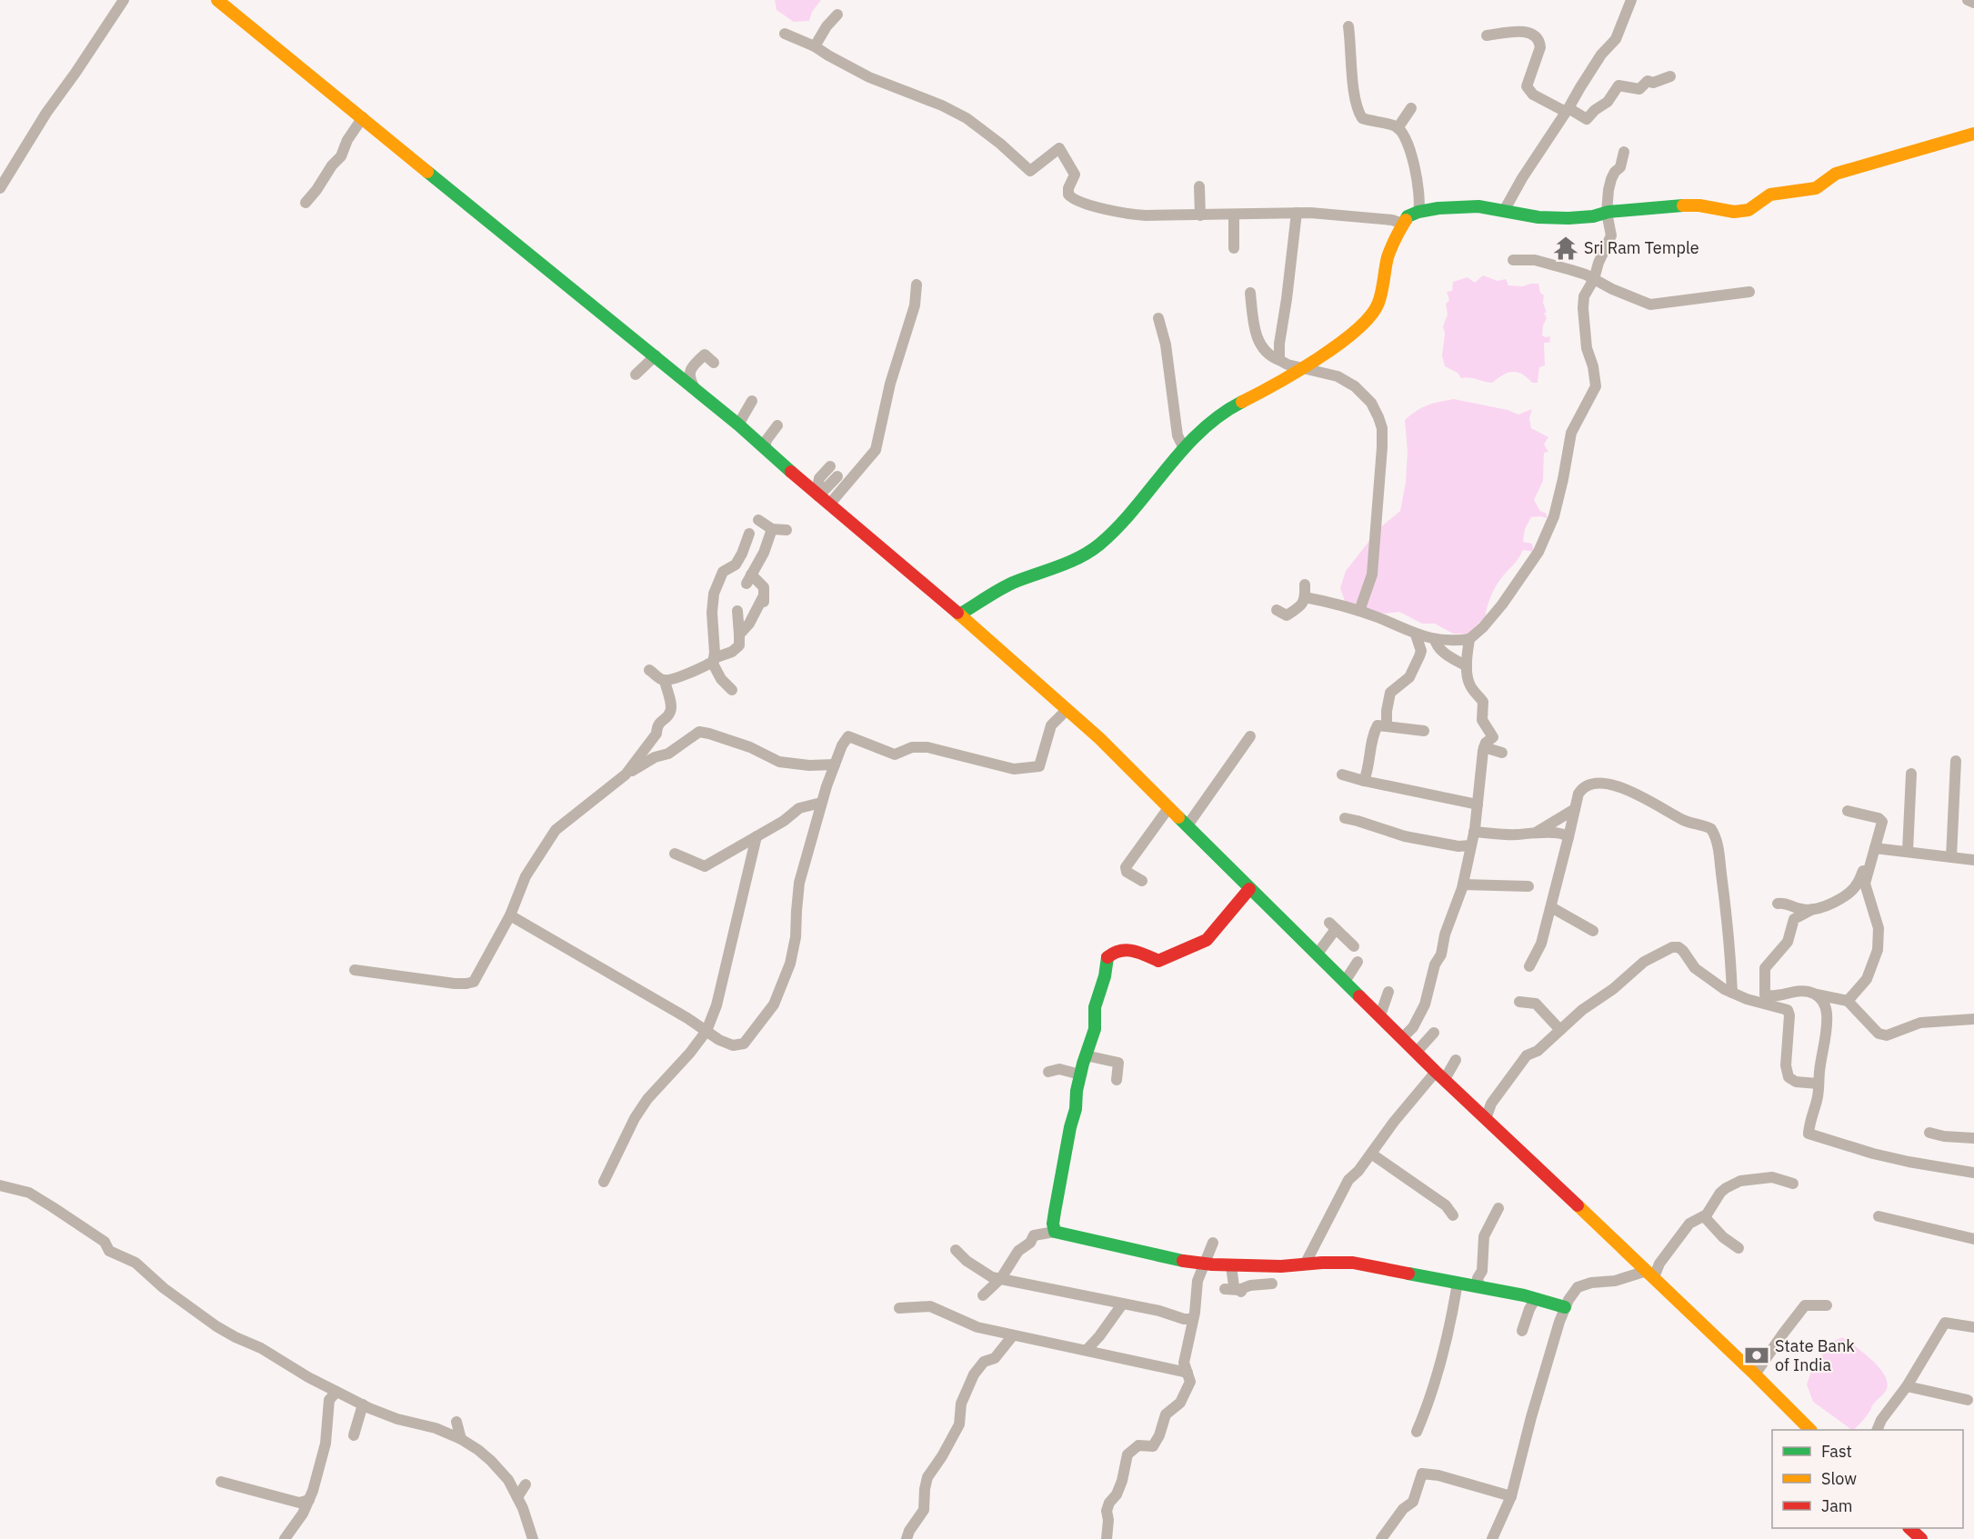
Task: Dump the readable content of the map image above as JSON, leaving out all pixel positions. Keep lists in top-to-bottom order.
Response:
{
  "places": {
    "temple": ["Sri Ram Temple"],
    "bank": ["State Bank of India"]
  },
  "legend": ["Fast", "Slow", "Jam"]
}
